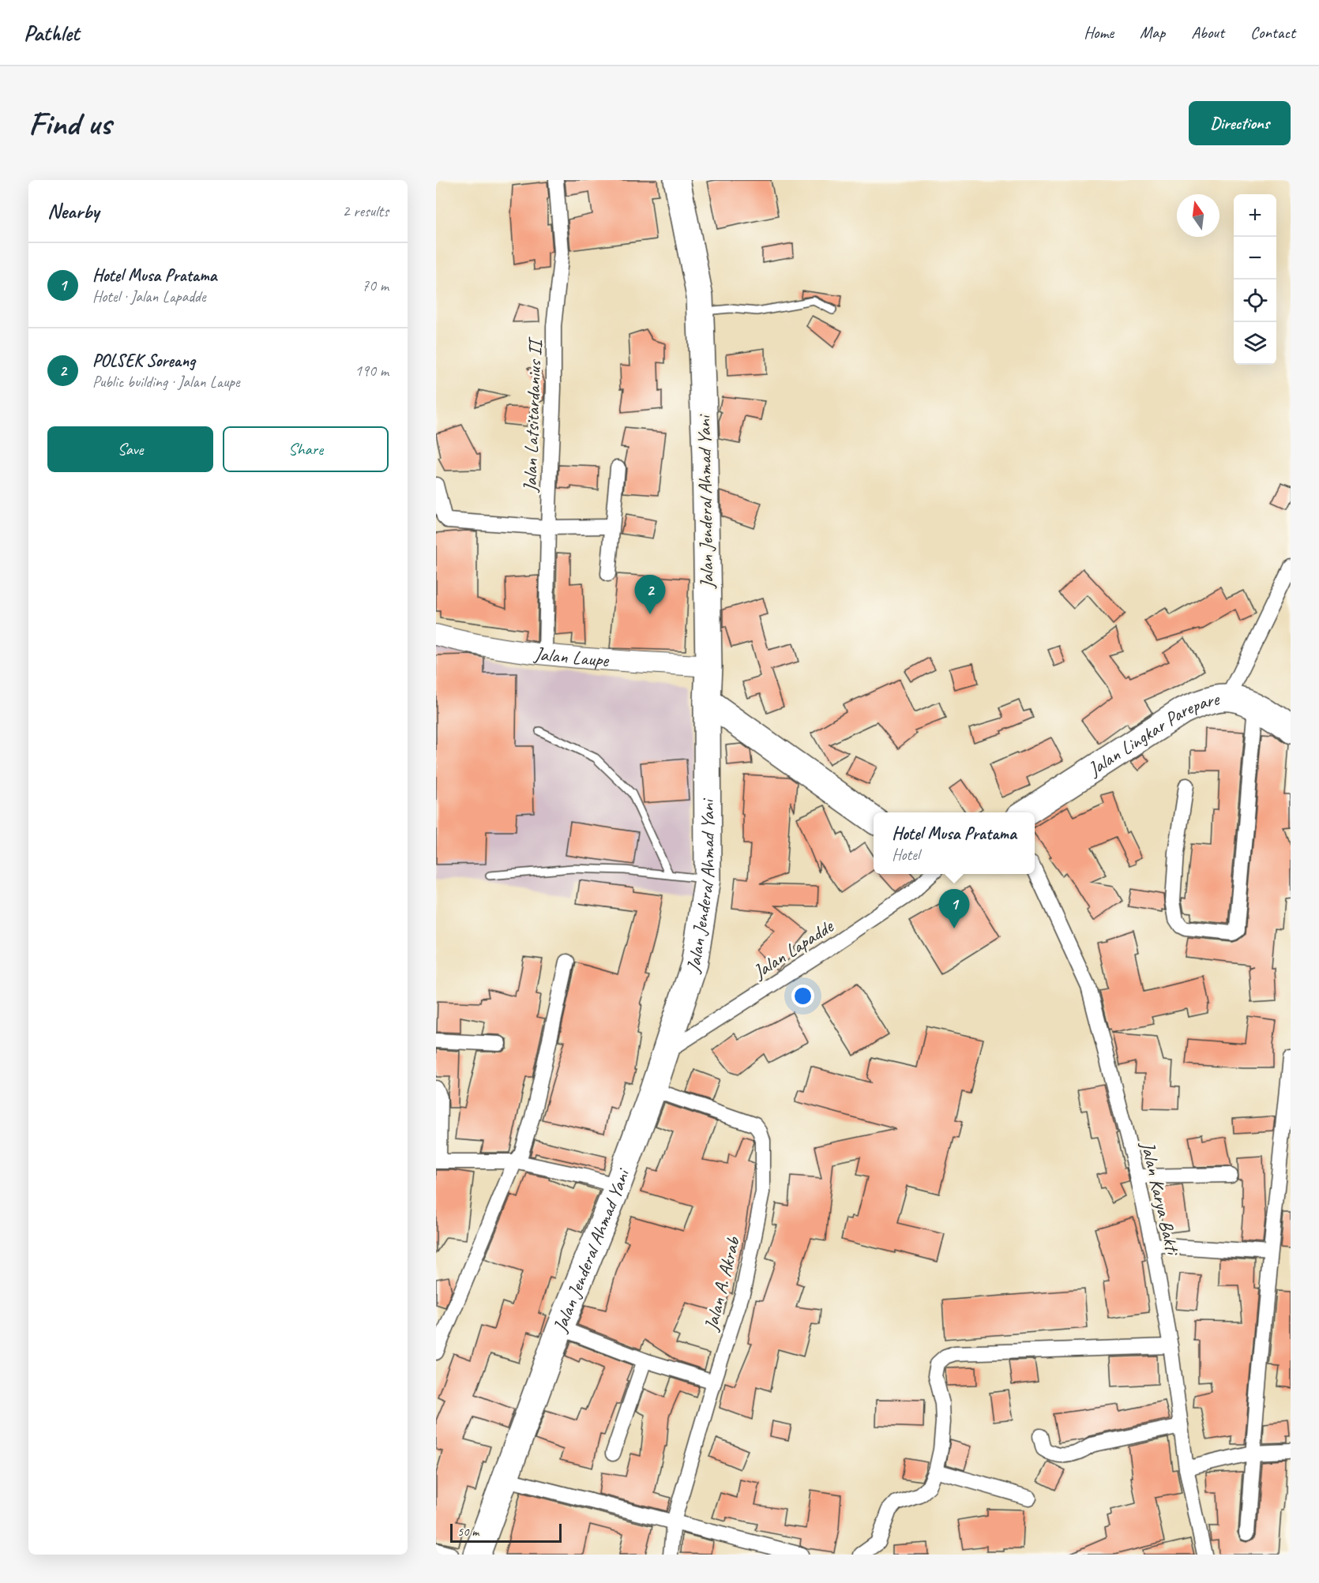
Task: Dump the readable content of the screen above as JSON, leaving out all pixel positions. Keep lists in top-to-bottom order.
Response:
{
  "streets": {
    "highway": ["Jalan Jenderal Ahmad Yani", "Jalan Lingkar Parepare"],
    "street": [
      "Jalan Latsitardanius II",
      "Jalan Laupe",
      "Jalan Lapadde",
      "Jalan Karya Bakti",
      "Jalan A. Akrab"
    ]
  },
  "crossings": [
    ["Jalan Latsitardanius II", "Jalan Laupe"],
    ["Jalan Jenderal Ahmad Yani", "Jalan Laupe"],
    ["Jalan Jenderal Ahmad Yani", "Jalan Lapadde"],
    ["Jalan Jenderal Ahmad Yani", "Jalan A. Akrab"]
  ],
  "scale_bar": "50 m",
  "north": "top",
  "page": {
    "header": "Pathlet",
    "nav": [
      "Home",
      "Map",
      "About",
      "Contact"
    ],
    "buttons": [
      "Directions",
      ["Save", "Share"]
    ],
    "title": "Find us",
    "heading": ["Nearby", "2 results"],
    "map_buttons": ["+", "−"],
    "list": [
      {
        "mark": "1",
        "name": "Hotel Musa Pratama",
        "note": "Hotel · Jalan Lapadde",
        "value": "70 m"
      },
      {
        "mark": "2",
        "name": "POLSEK Soreang",
        "note": "Public building · Jalan Laupe",
        "value": "190 m"
      }
    ],
    "pins": ["2", "1"],
    "popup": ["Hotel Musa Pratama", "Hotel"],
    "scale": "50 m"
  }
}
